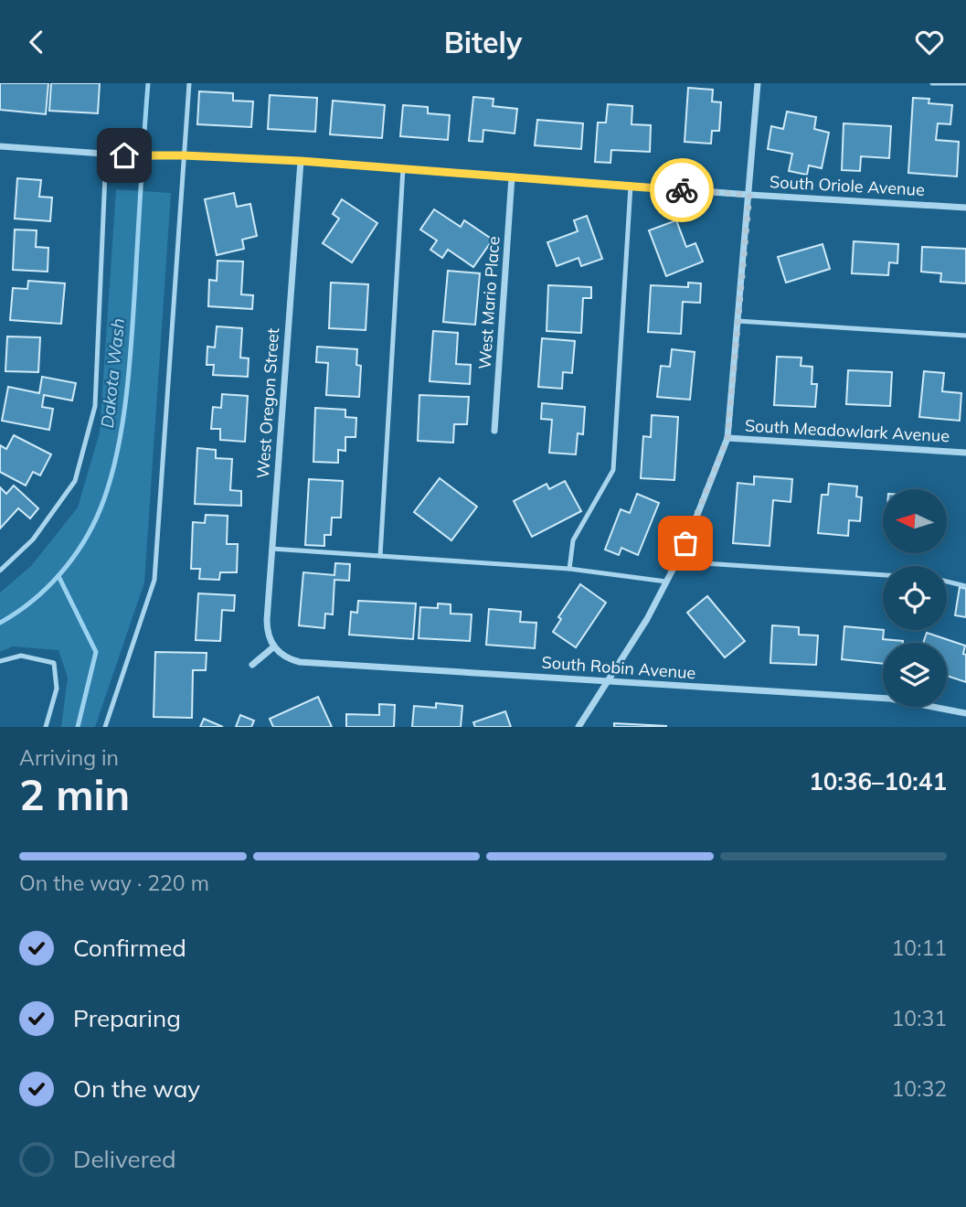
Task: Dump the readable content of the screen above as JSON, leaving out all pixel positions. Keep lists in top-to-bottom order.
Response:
{
  "streets": {
    "street": [
      "South Oriole Avenue",
      "West Mario Place",
      "West Oregon Street",
      "South Meadowlark Avenue",
      "South Robin Avenue"
    ]
  },
  "crossings": [
    ["South Oriole Avenue", "West Mario Place"],
    ["South Oriole Avenue", "West Oregon Street"],
    ["West Oregon Street", "South Robin Avenue"]
  ],
  "water": ["Dakota Wash"],
  "north": "left",
  "page": {
    "header": "Bitely",
    "heading": ["2 min", "Arriving in", "10:36–10:41"],
    "bar": "On the way · 220 m",
    "list": [
      ["Confirmed", "10:11"],
      ["Preparing", "10:31"],
      ["On the way", "10:32"],
      "Delivered"
    ]
  }
}
